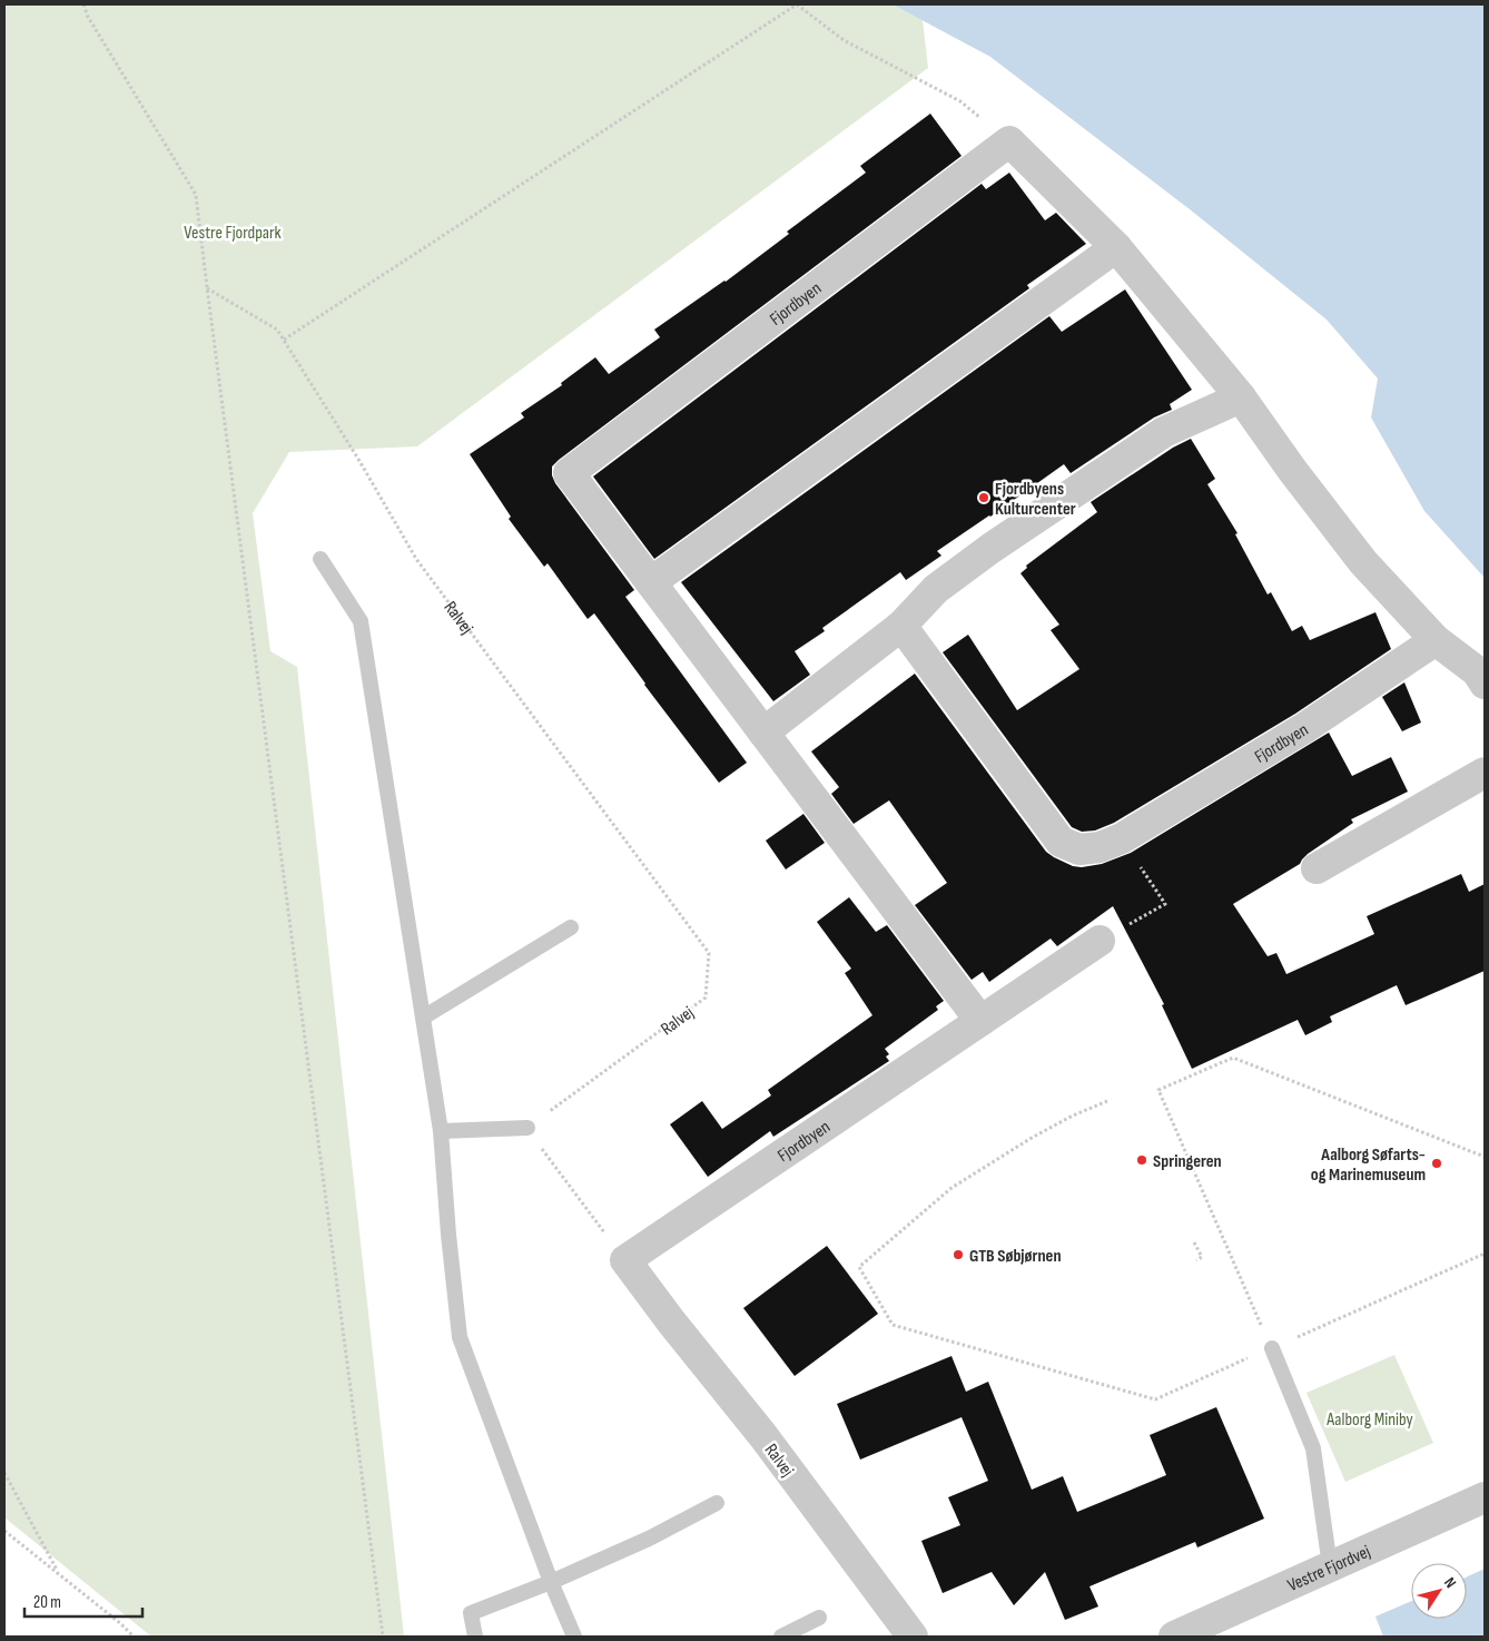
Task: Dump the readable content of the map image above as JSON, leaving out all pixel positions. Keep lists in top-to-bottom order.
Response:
{
  "streets": {
    "street": ["Fjordbyen", "Ralvej", "Vestre Fjordvej"]
  },
  "crossings": [
    ["Fjordbyen", "Ralvej"]
  ],
  "parks": ["Vestre Fjordpark", "Aalborg Miniby"],
  "places": [
    "Fjordbyens Kulturcenter",
    "Springeren",
    "Aalborg Søfarts- og Marinemuseum",
    "GTB Søbjørnen"
  ],
  "scale_bar": "20 m",
  "north": "top right"
}
